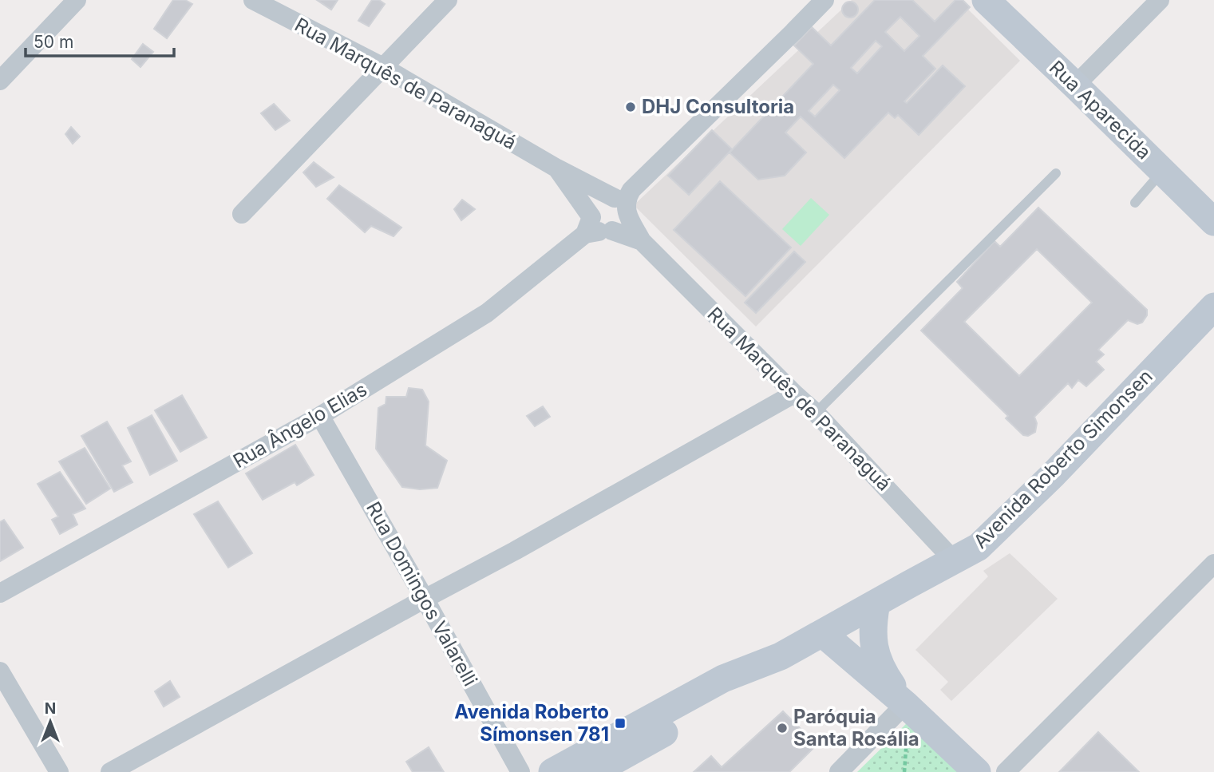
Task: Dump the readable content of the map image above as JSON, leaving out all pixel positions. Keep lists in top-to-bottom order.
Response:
{
  "streets": {
    "main road": ["Rua Aparecida", "Avenida Roberto Simonsen"],
    "street": ["Rua Marquês de Paranaguá", "Rua Ângelo Elias", "Rua Domingos Valarelli"]
  },
  "crossings": [
    ["Rua Marquês de Paranaguá", "Rua Ângelo Elias"],
    ["Rua Marquês de Paranaguá", "Avenida Roberto Simonsen"],
    ["Rua Ângelo Elias", "Rua Domingos Valarelli"]
  ],
  "places": {
    "other": ["DHJ Consultoria", "Paróquia Santa Rosália"],
    "transit": ["Avenida Roberto Símonsen 781"]
  },
  "scale_bar": "50 m",
  "north": "top"
}
